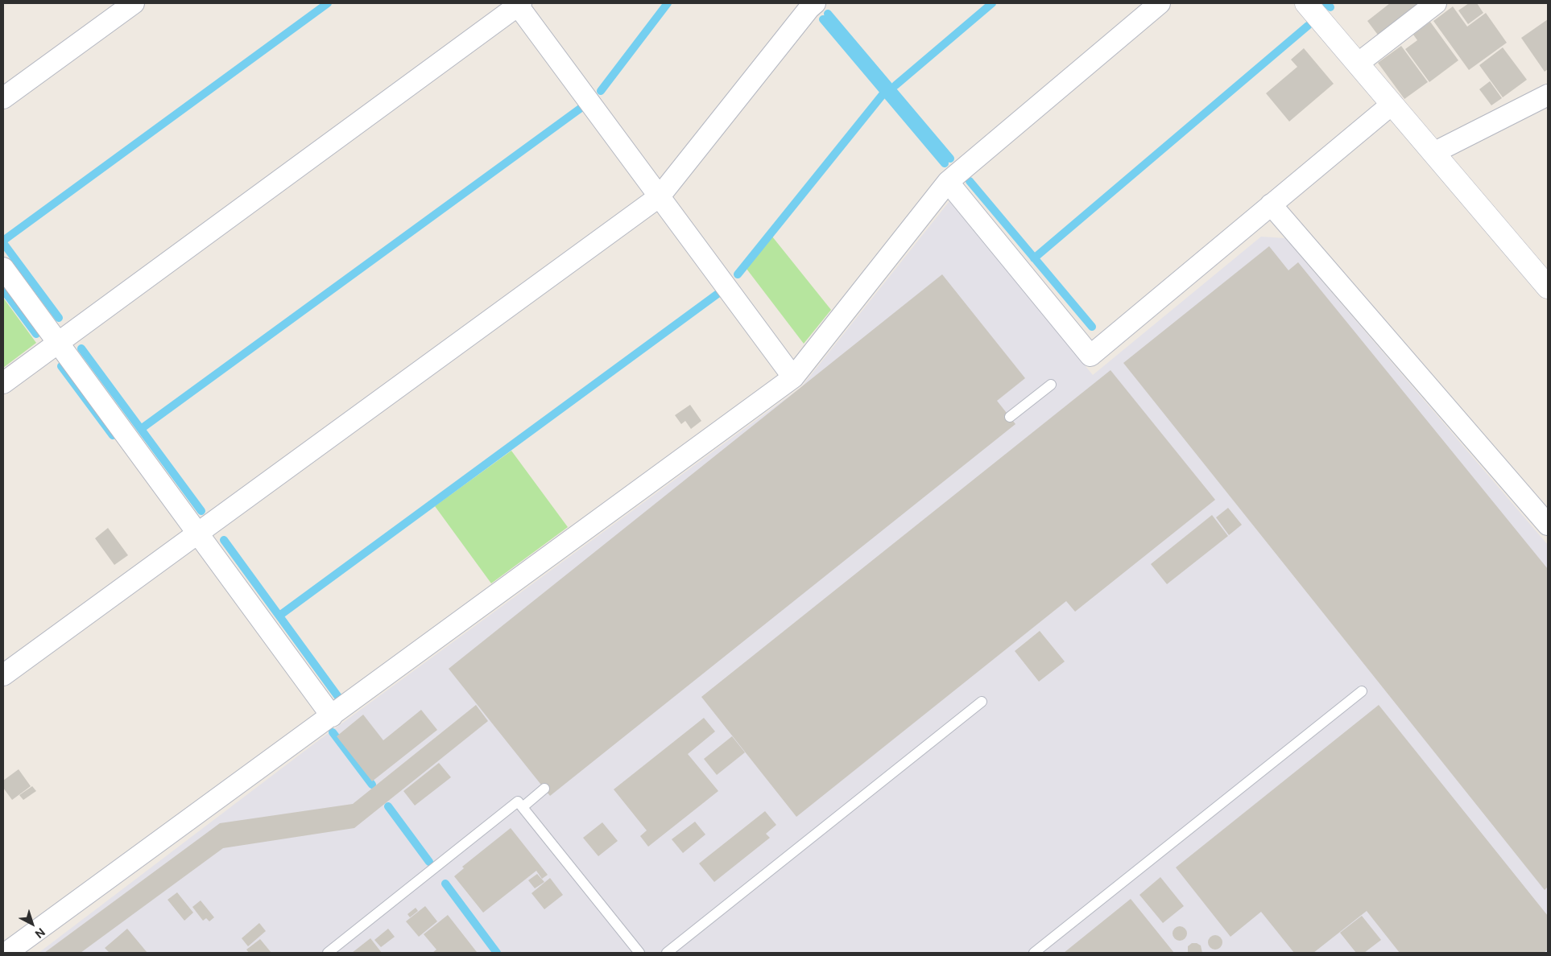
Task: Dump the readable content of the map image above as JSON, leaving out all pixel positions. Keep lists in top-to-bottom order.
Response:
{
  "north": "bottom right"
}
